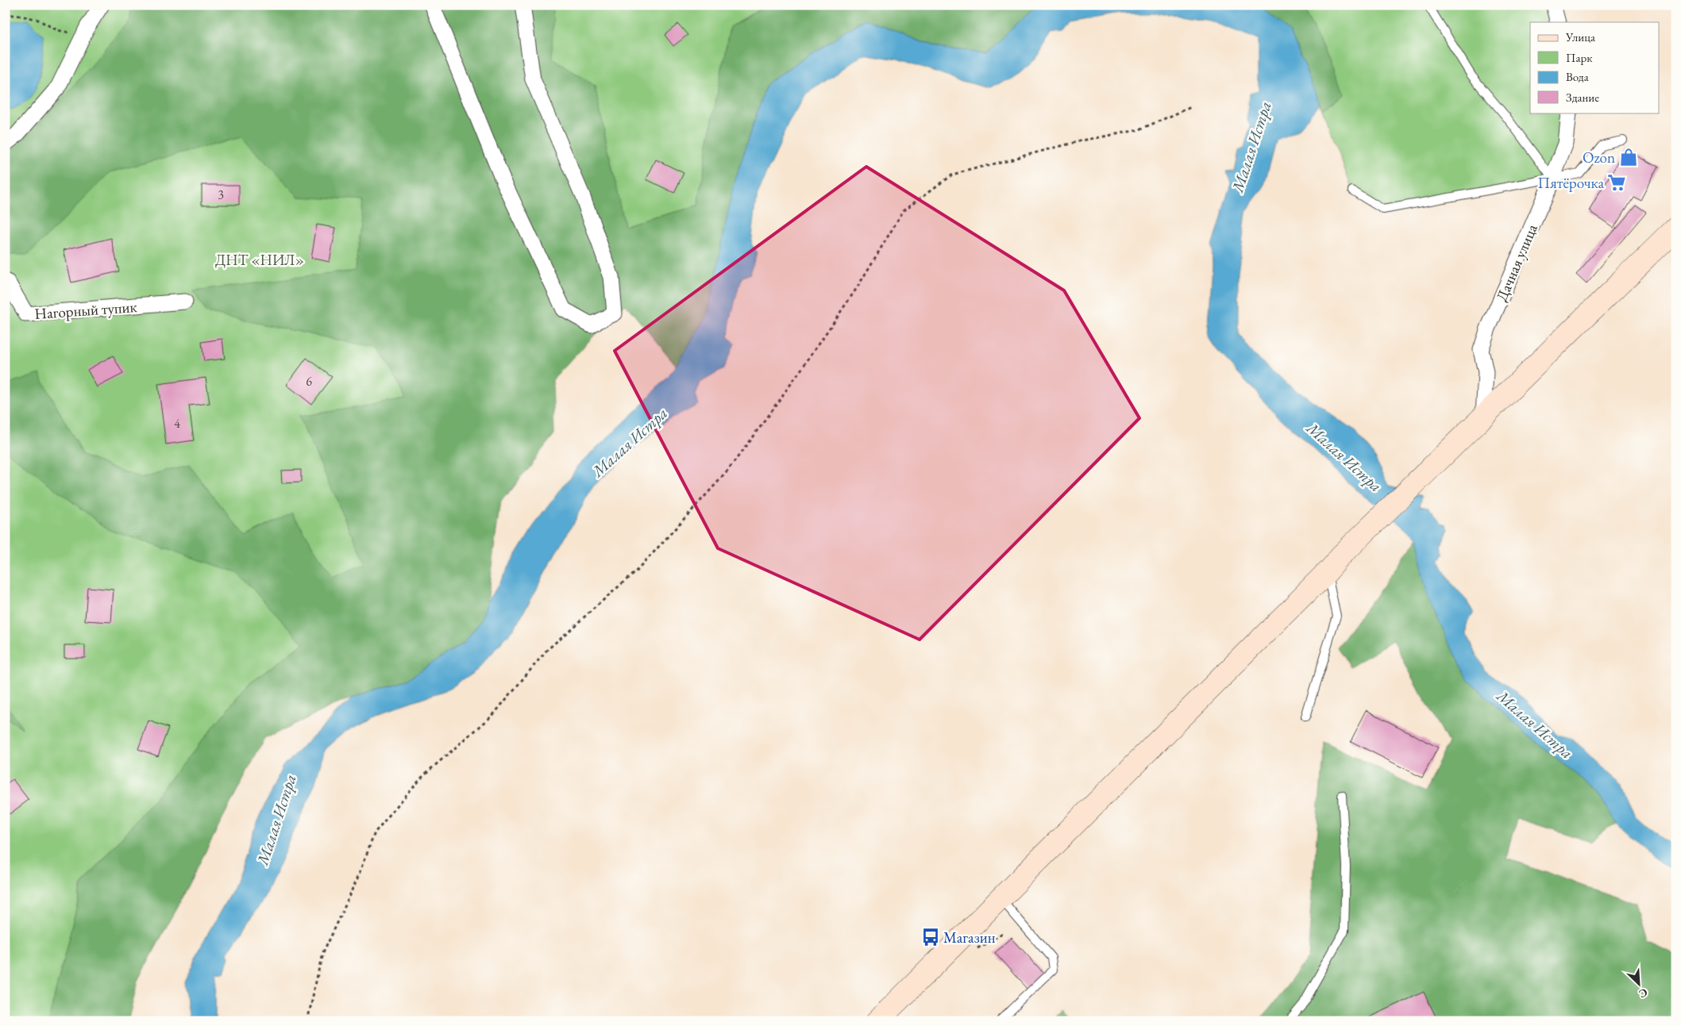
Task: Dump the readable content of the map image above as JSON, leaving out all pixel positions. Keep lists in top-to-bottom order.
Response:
{
  "streets": {
    "street": ["Дачная улица", "Нагорный тупик"]
  },
  "water": ["Малая Истра"],
  "parks": ["ДНТ «НИЛ»"],
  "places": {
    "shop": ["Ozon"],
    "supermarket": ["Пятёрочка"],
    "bus stop": ["Магазин"]
  },
  "house_numbers": ["3", "6", "4"],
  "legend": [
    "Улица",
    "Парк",
    "Вода",
    "Здание"
  ],
  "north": "bottom right"
}
